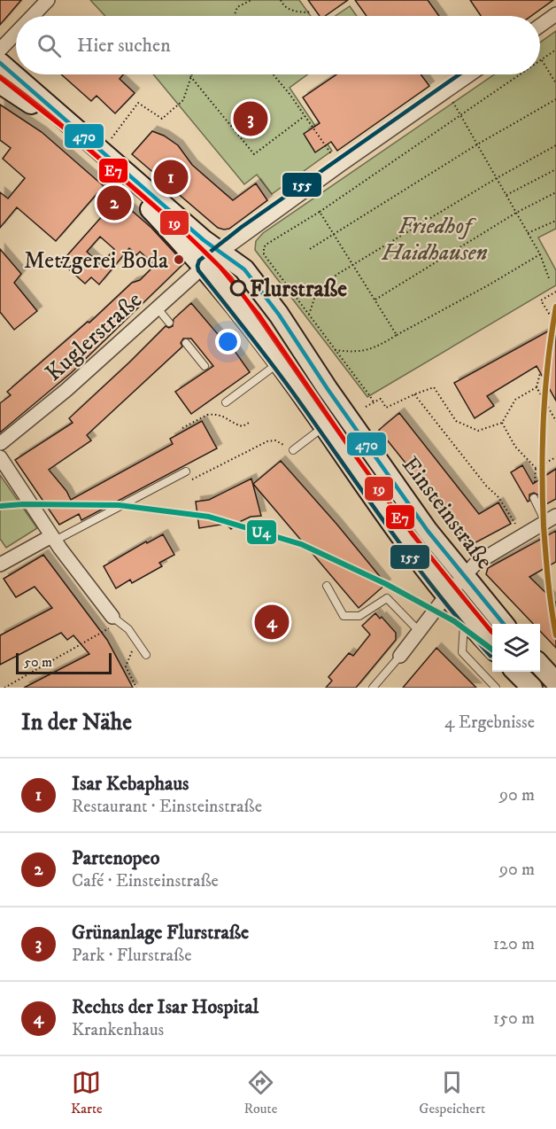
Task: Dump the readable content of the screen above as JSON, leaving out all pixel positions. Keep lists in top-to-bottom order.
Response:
{
  "streets": {
    "main road": ["Einsteinstraße"],
    "street": ["Kuglerstraße"]
  },
  "crossings": [
    ["Kuglerstraße", "Einsteinstraße"]
  ],
  "parks": ["Friedhof Haidhausen"],
  "places": ["Metzgerei Boda", "Flurstraße"],
  "lines": [
    "transit line 470",
    "transit line 155",
    "transit line 19",
    "transit line E7",
    "transit line U4"
  ],
  "scale_bar": "50 m",
  "page": {
    "search": "Hier suchen",
    "pins": [
      "3",
      "1",
      "2",
      "4"
    ],
    "scale": "50 m",
    "heading": ["In der Nähe", "4 Ergebnisse"],
    "list": [
      {
        "mark": "1",
        "name": "Isar Kebaphaus",
        "note": "Restaurant · Einsteinstraße",
        "value": "90 m"
      },
      {
        "mark": "2",
        "name": "Partenopeo",
        "note": "Café · Einsteinstraße",
        "value": "90 m"
      },
      {
        "mark": "3",
        "name": "Grünanlage Flurstraße",
        "note": "Park · Flurstraße",
        "value": "120 m"
      },
      {
        "mark": "4",
        "name": "Rechts der Isar Hospital",
        "note": "Krankenhaus",
        "value": "150 m"
      }
    ],
    "nav": ["Karte", "Route", "Gespeichert"]
  }
}
